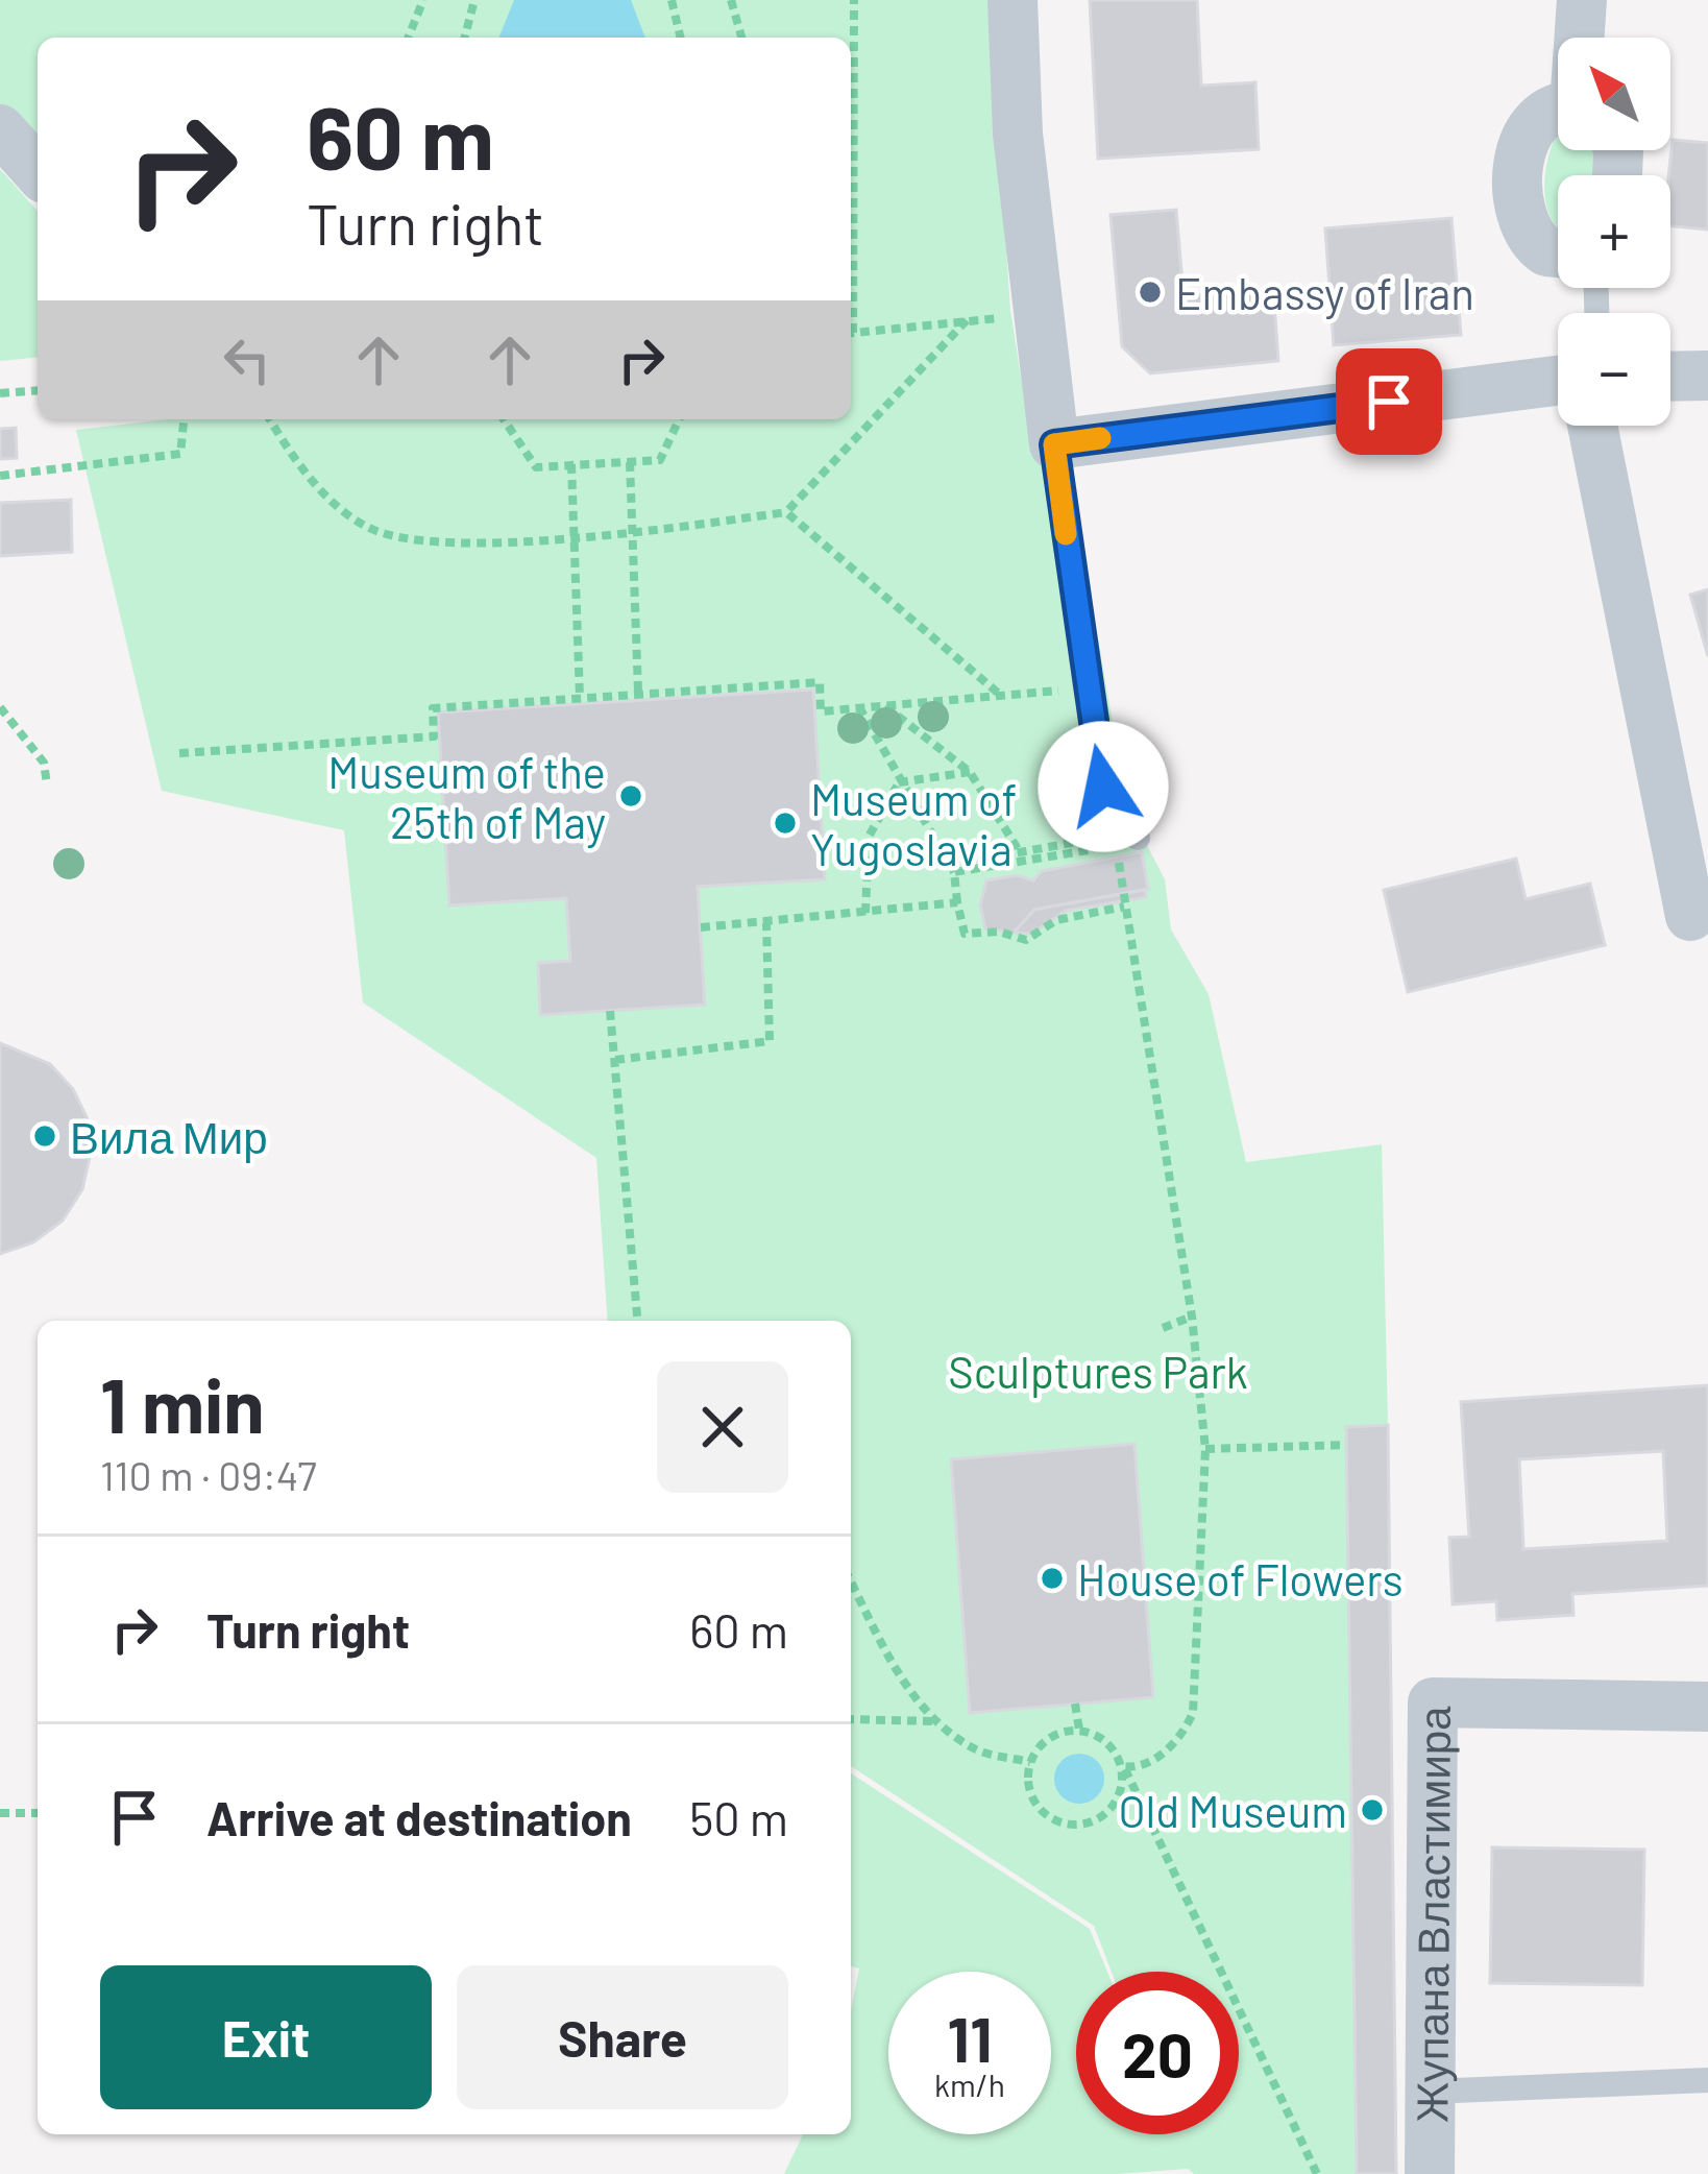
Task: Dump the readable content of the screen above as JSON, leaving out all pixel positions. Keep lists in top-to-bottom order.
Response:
{
  "streets": {
    "street": ["Жупана Властимира"]
  },
  "parks": ["Sculptures Park"],
  "places": [
    "Embassy of Iran",
    "Museum of the 25th of May",
    "Museum of Yugoslavia",
    "Вила Мир",
    "House of Flowers",
    "Old Museum"
  ],
  "north": "top left",
  "page": {
    "map_buttons": ["+", "−"],
    "turn": ["60 m", "Turn right"],
    "heading": ["1 min", "110 m · 09:47"],
    "list": [
      {
        "name": "Turn right",
        "value": "60 m"
      },
      {
        "name": "Arrive at destination",
        "value": "50 m"
      }
    ],
    "buttons": ["Exit", "Share"],
    "speed": "11 km/h",
    "limit": "20"
  }
}
